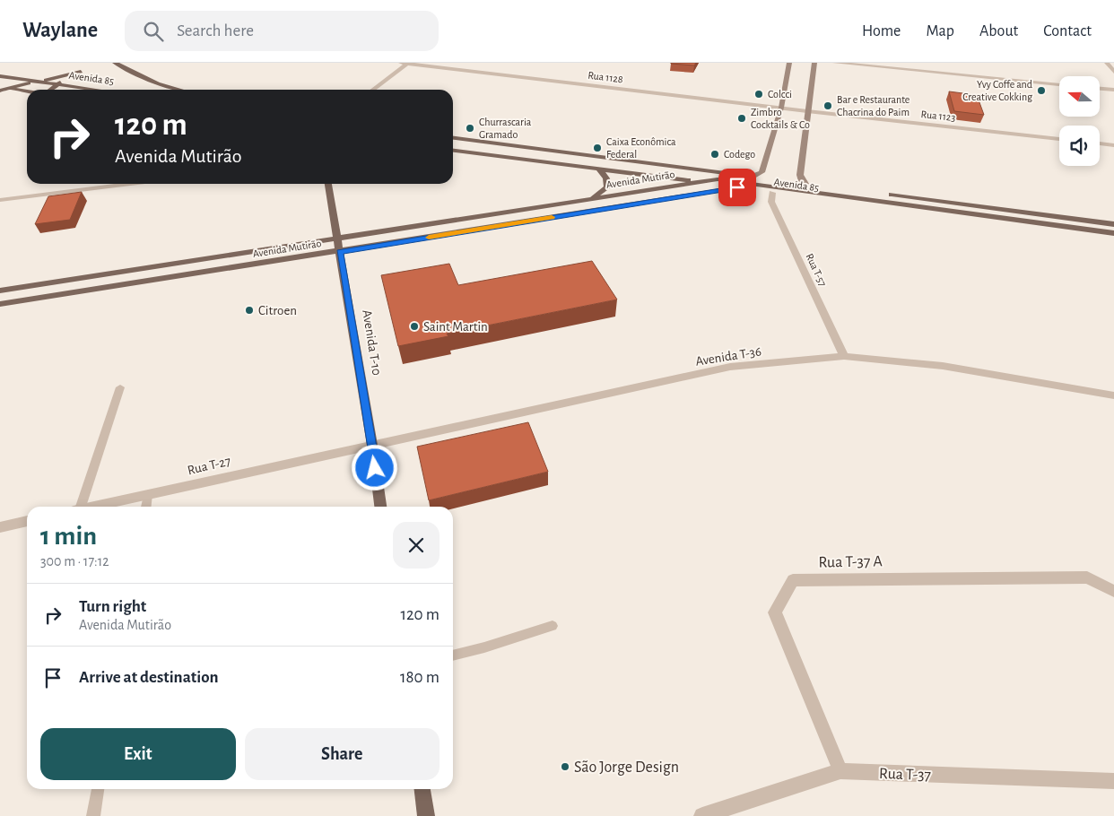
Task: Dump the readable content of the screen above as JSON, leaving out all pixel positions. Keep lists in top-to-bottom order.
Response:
{
  "streets": {
    "main road": ["Avenida 85", "Avenida Mutirão", "Avenida T-10"],
    "street": [
      "Rua 1128",
      "Rua 1123",
      "Rua T-57",
      "Avenida T-36",
      "Rua T-27",
      "Rua T-37 A",
      "Rua T-37"
    ]
  },
  "crossings": [
    ["Rua 1128", "Rua 1123"],
    ["Avenida 85", "Avenida Mutirão"],
    ["Avenida 85", "Rua T-57"],
    ["Avenida Mutirão", "Avenida T-10"],
    ["Rua T-57", "Avenida T-36"],
    ["Avenida T-10", "Avenida T-36"],
    ["Avenida T-36", "Rua T-27"],
    ["Rua T-37 A", "Rua T-37"]
  ],
  "places": [
    "Yvy Coffe and Creative Cokking",
    "Colcci",
    "Bar e Restaurante Chacrina do Paim",
    "Zimbro Cocktails & Co",
    "Churrascaria Gramado",
    "Caixa Econômica Federal",
    "Codego",
    "Citroen",
    "Saint Martin",
    "São Jorge Design"
  ],
  "north": "left",
  "page": {
    "header": "Waylane",
    "search": "Search here",
    "nav": [
      "Home",
      "Map",
      "About",
      "Contact"
    ],
    "turn": ["120 m", "Avenida Mutirão"],
    "heading": ["1 min", "300 m · 17:12"],
    "list": [
      {
        "name": "Turn right",
        "note": "Avenida Mutirão",
        "value": "120 m"
      },
      {
        "name": "Arrive at destination",
        "value": "180 m"
      }
    ],
    "buttons": ["Exit", "Share"]
  }
}
